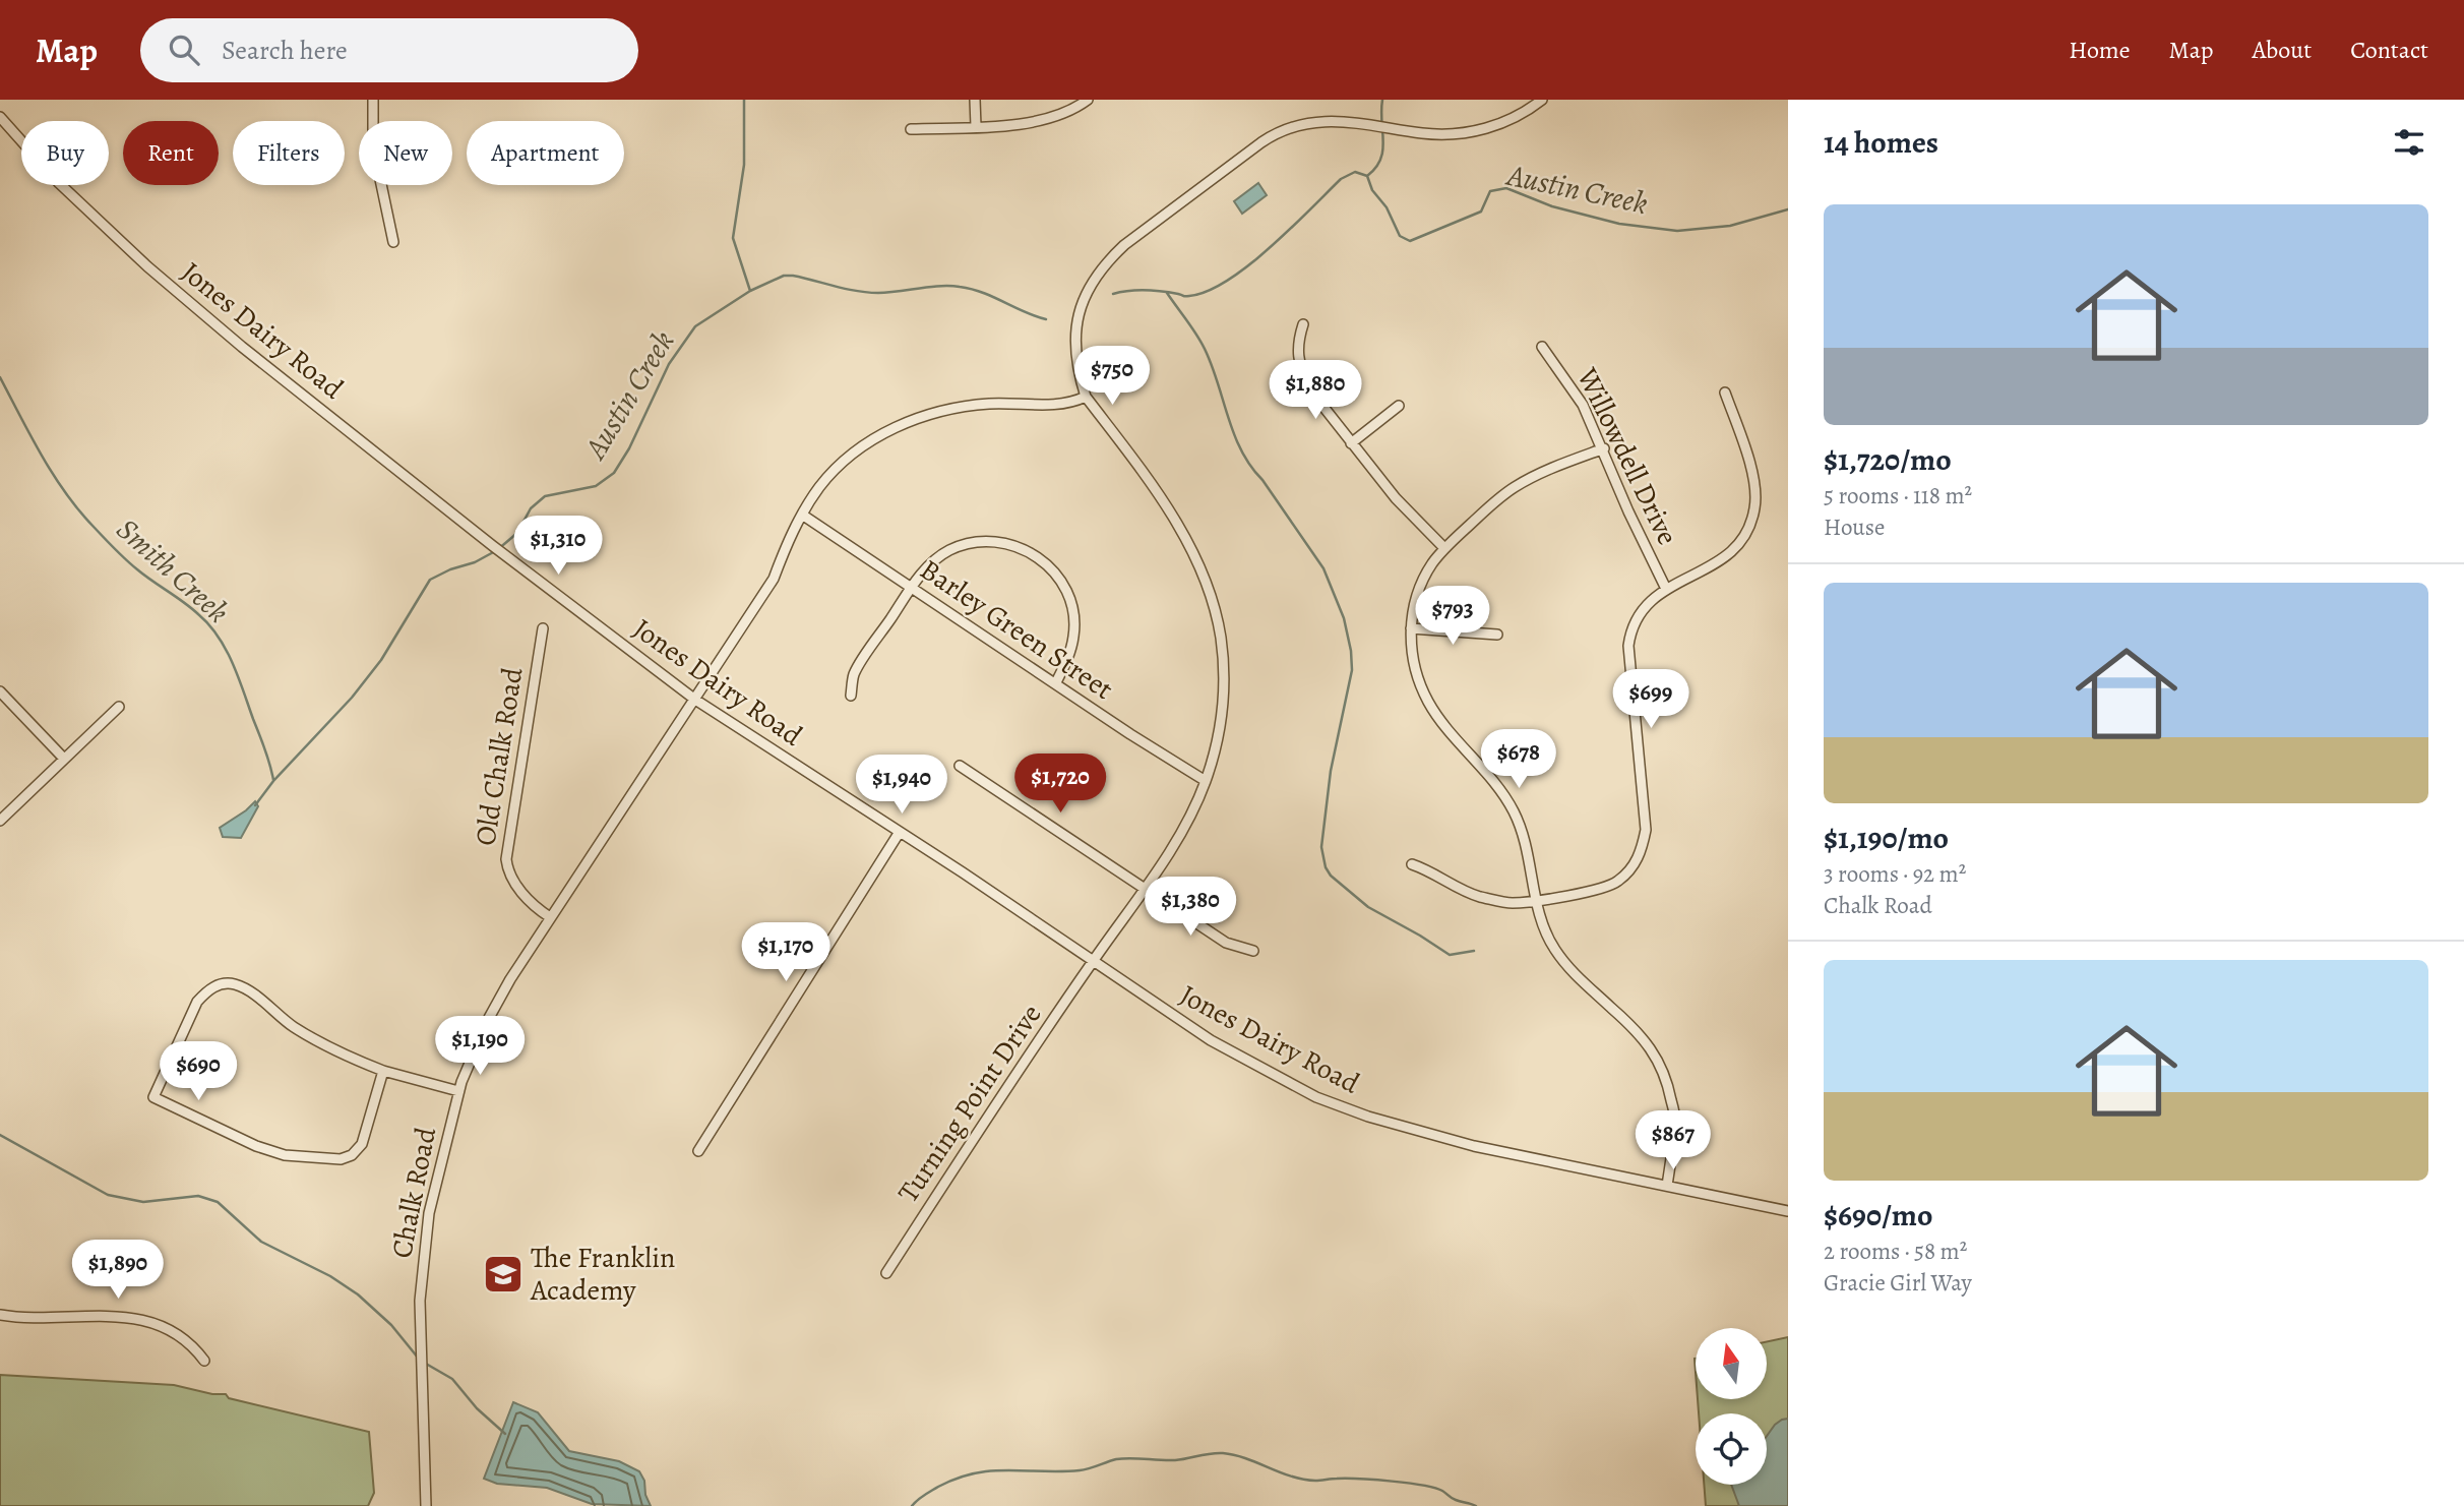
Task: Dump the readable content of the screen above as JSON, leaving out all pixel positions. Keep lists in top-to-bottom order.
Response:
{
  "streets": {
    "street": [
      "Jones Dairy Road",
      "Willowdell Drive",
      "Barley Green Street",
      "Old Chalk Road",
      "Turning Point Drive",
      "Chalk Road"
    ]
  },
  "crossings": [
    ["Jones Dairy Road", "Turning Point Drive"],
    ["Jones Dairy Road", "Chalk Road"],
    ["Barley Green Street", "Turning Point Drive"],
    ["Barley Green Street", "Chalk Road"],
    ["Old Chalk Road", "Chalk Road"],
    ["Turning Point Drive", "Chalk Road"]
  ],
  "water": ["Austin Creek", "Smith Creek"],
  "places": {
    "school or university": ["The Franklin Academy"]
  },
  "north": "top",
  "page": {
    "header": "Map",
    "search": "Search here",
    "nav": [
      "Home",
      "Map",
      "About",
      "Contact"
    ],
    "heading": "14 homes",
    "chip": [
      "Buy",
      "Rent",
      "Filters",
      "New",
      "Apartment"
    ],
    "list": [
      {
        "name": "$1,720/mo",
        "note": "5 rooms · 118 m² · House"
      },
      {
        "name": "$1,190/mo",
        "note": "3 rooms · 92 m² · Chalk Road"
      },
      {
        "name": "$690/mo",
        "note": "2 rooms · 58 m² · Gracie Girl Way"
      }
    ],
    "price": [
      "$750",
      "$1,880",
      "$1,310",
      "$793",
      "$699",
      "$678",
      "$1,720",
      "$1,940",
      "$1,380",
      "$1,170",
      "$1,190",
      "$690",
      "$867",
      "$1,890"
    ]
  }
}
